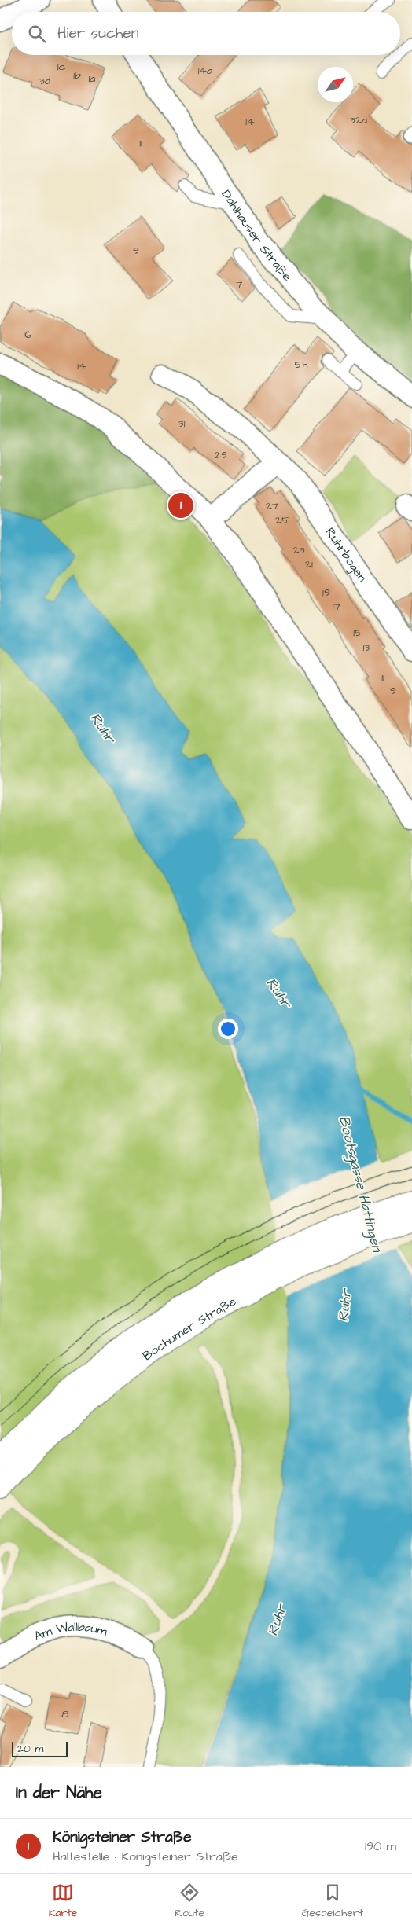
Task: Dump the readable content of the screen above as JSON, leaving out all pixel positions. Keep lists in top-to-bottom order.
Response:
{
  "streets": {
    "main road": ["Bochumer Straße"],
    "street": ["Dahlhauser Straße", "Ruhrbogen", "Am Wallbaum"]
  },
  "water": ["Ruhr", "Bootsgasse Hattingen"],
  "house_numbers": [
    "1c",
    "14a",
    "1b",
    "1a",
    "3d",
    "32a",
    "14",
    "11",
    "9",
    "7",
    "16",
    "5h",
    "14",
    "31",
    "29",
    "27",
    "25",
    "23",
    "21",
    "19",
    "17",
    "15",
    "13",
    "11",
    "9",
    "18"
  ],
  "scale_bar": "20 m",
  "north": "top right",
  "page": {
    "search": "Hier suchen",
    "pins": "1",
    "scale": "20 m",
    "heading": "In der Nähe",
    "list": [
      {
        "mark": "1",
        "name": "Königsteiner Straße",
        "note": "Haltestelle · Königsteiner Straße",
        "value": "190 m"
      }
    ],
    "nav": ["Karte", "Route", "Gespeichert"]
  }
}
